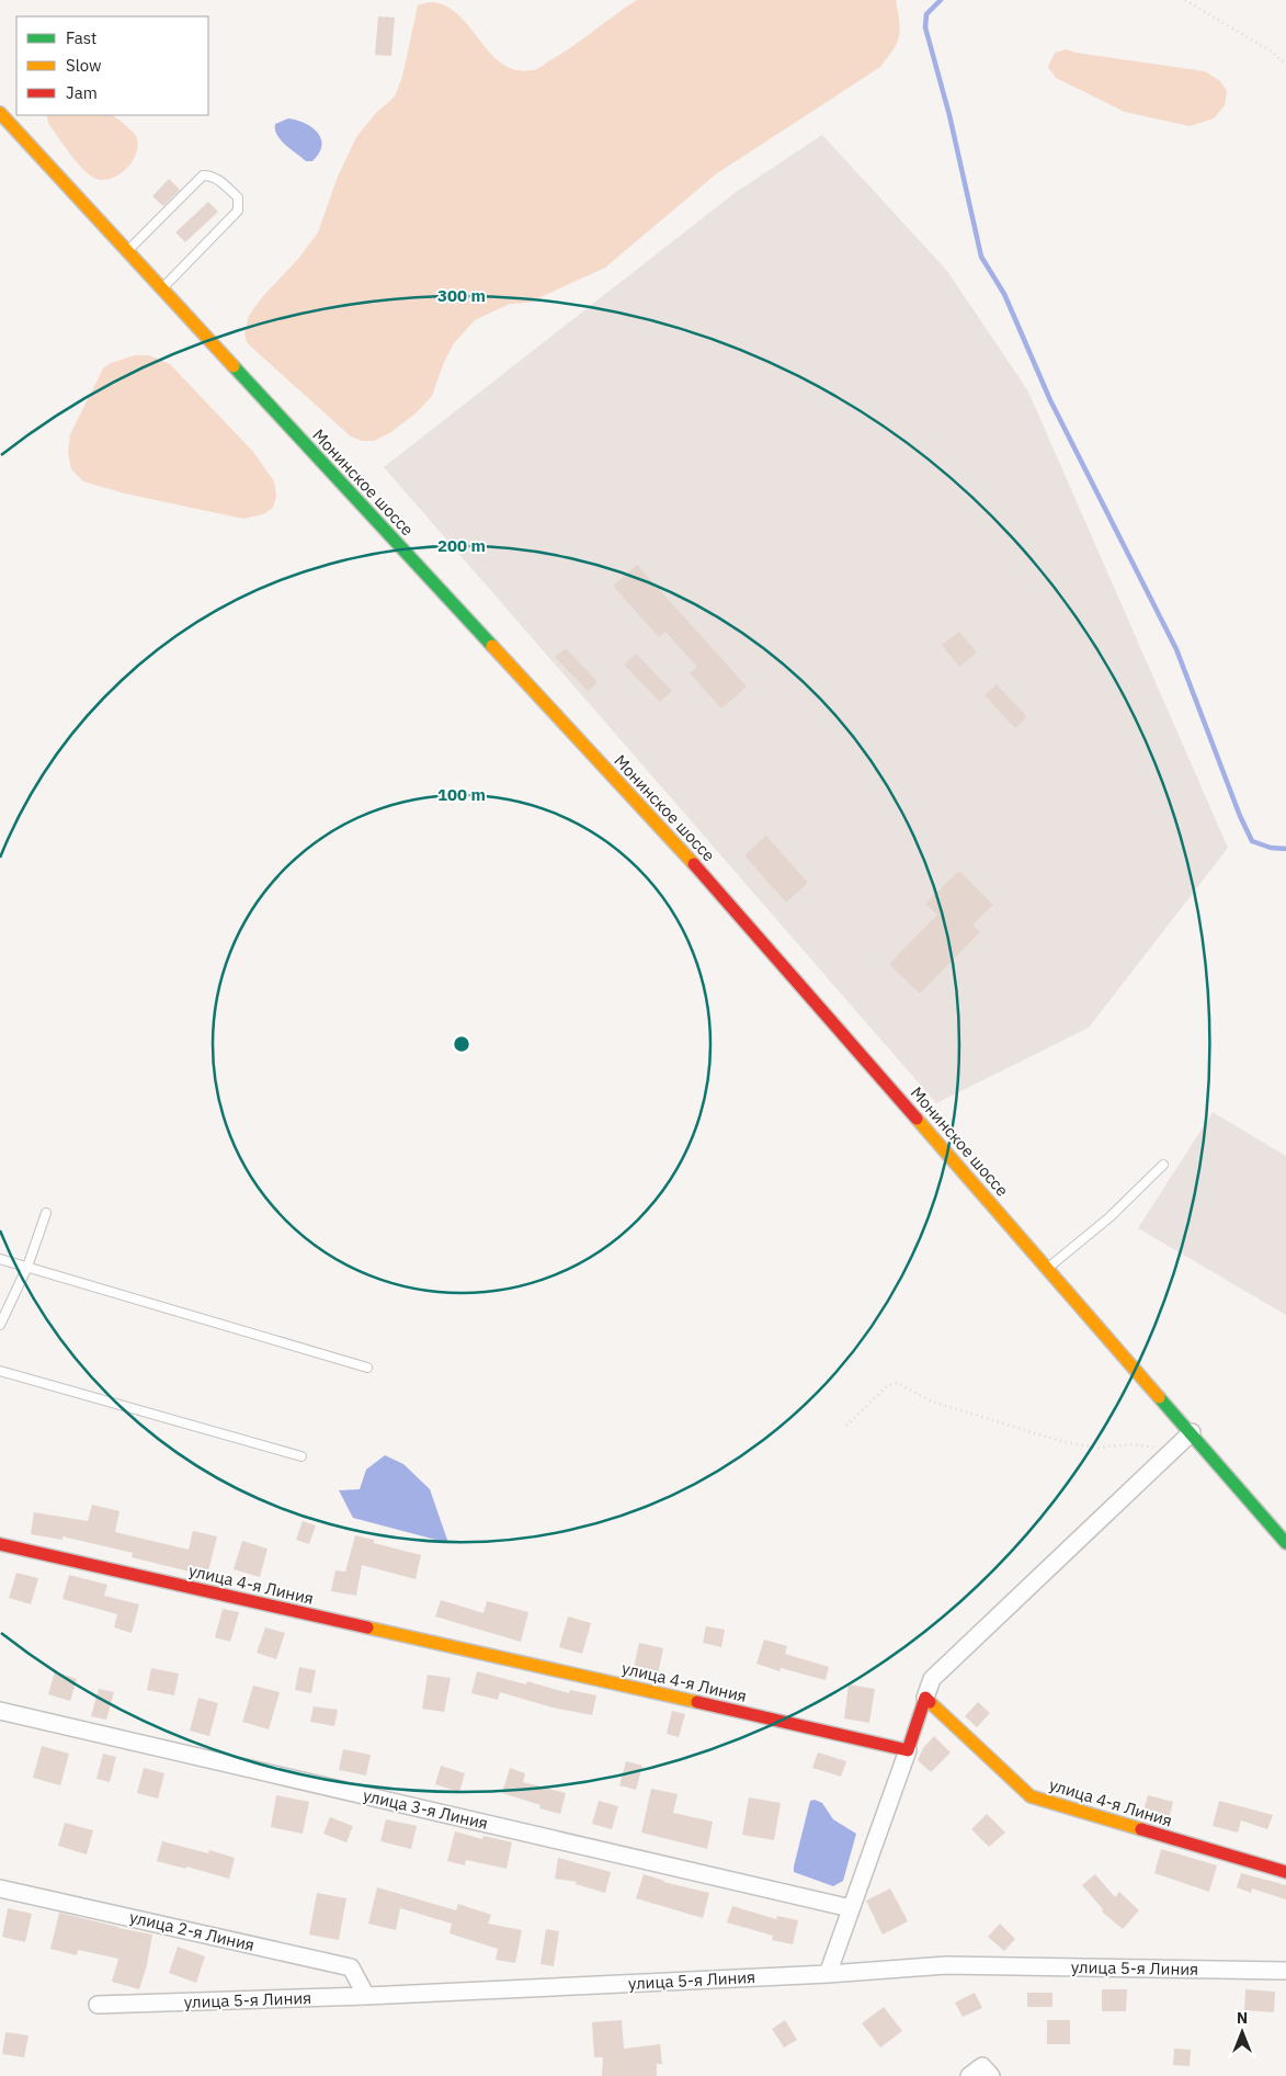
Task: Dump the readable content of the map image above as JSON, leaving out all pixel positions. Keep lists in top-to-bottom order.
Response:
{
  "streets": {
    "main road": ["Монинское шоссе", "улица 4-я Линия"],
    "street": ["улица 3-я Линия", "улица 2-я Линия", "улица 5-я Линия"]
  },
  "crossings": [
    ["улица 2-я Линия", "улица 5-я Линия"]
  ],
  "legend": ["Fast", "Slow", "Jam"],
  "north": "top",
  "rings": ["300 m", "200 m", "100 m"]
}
